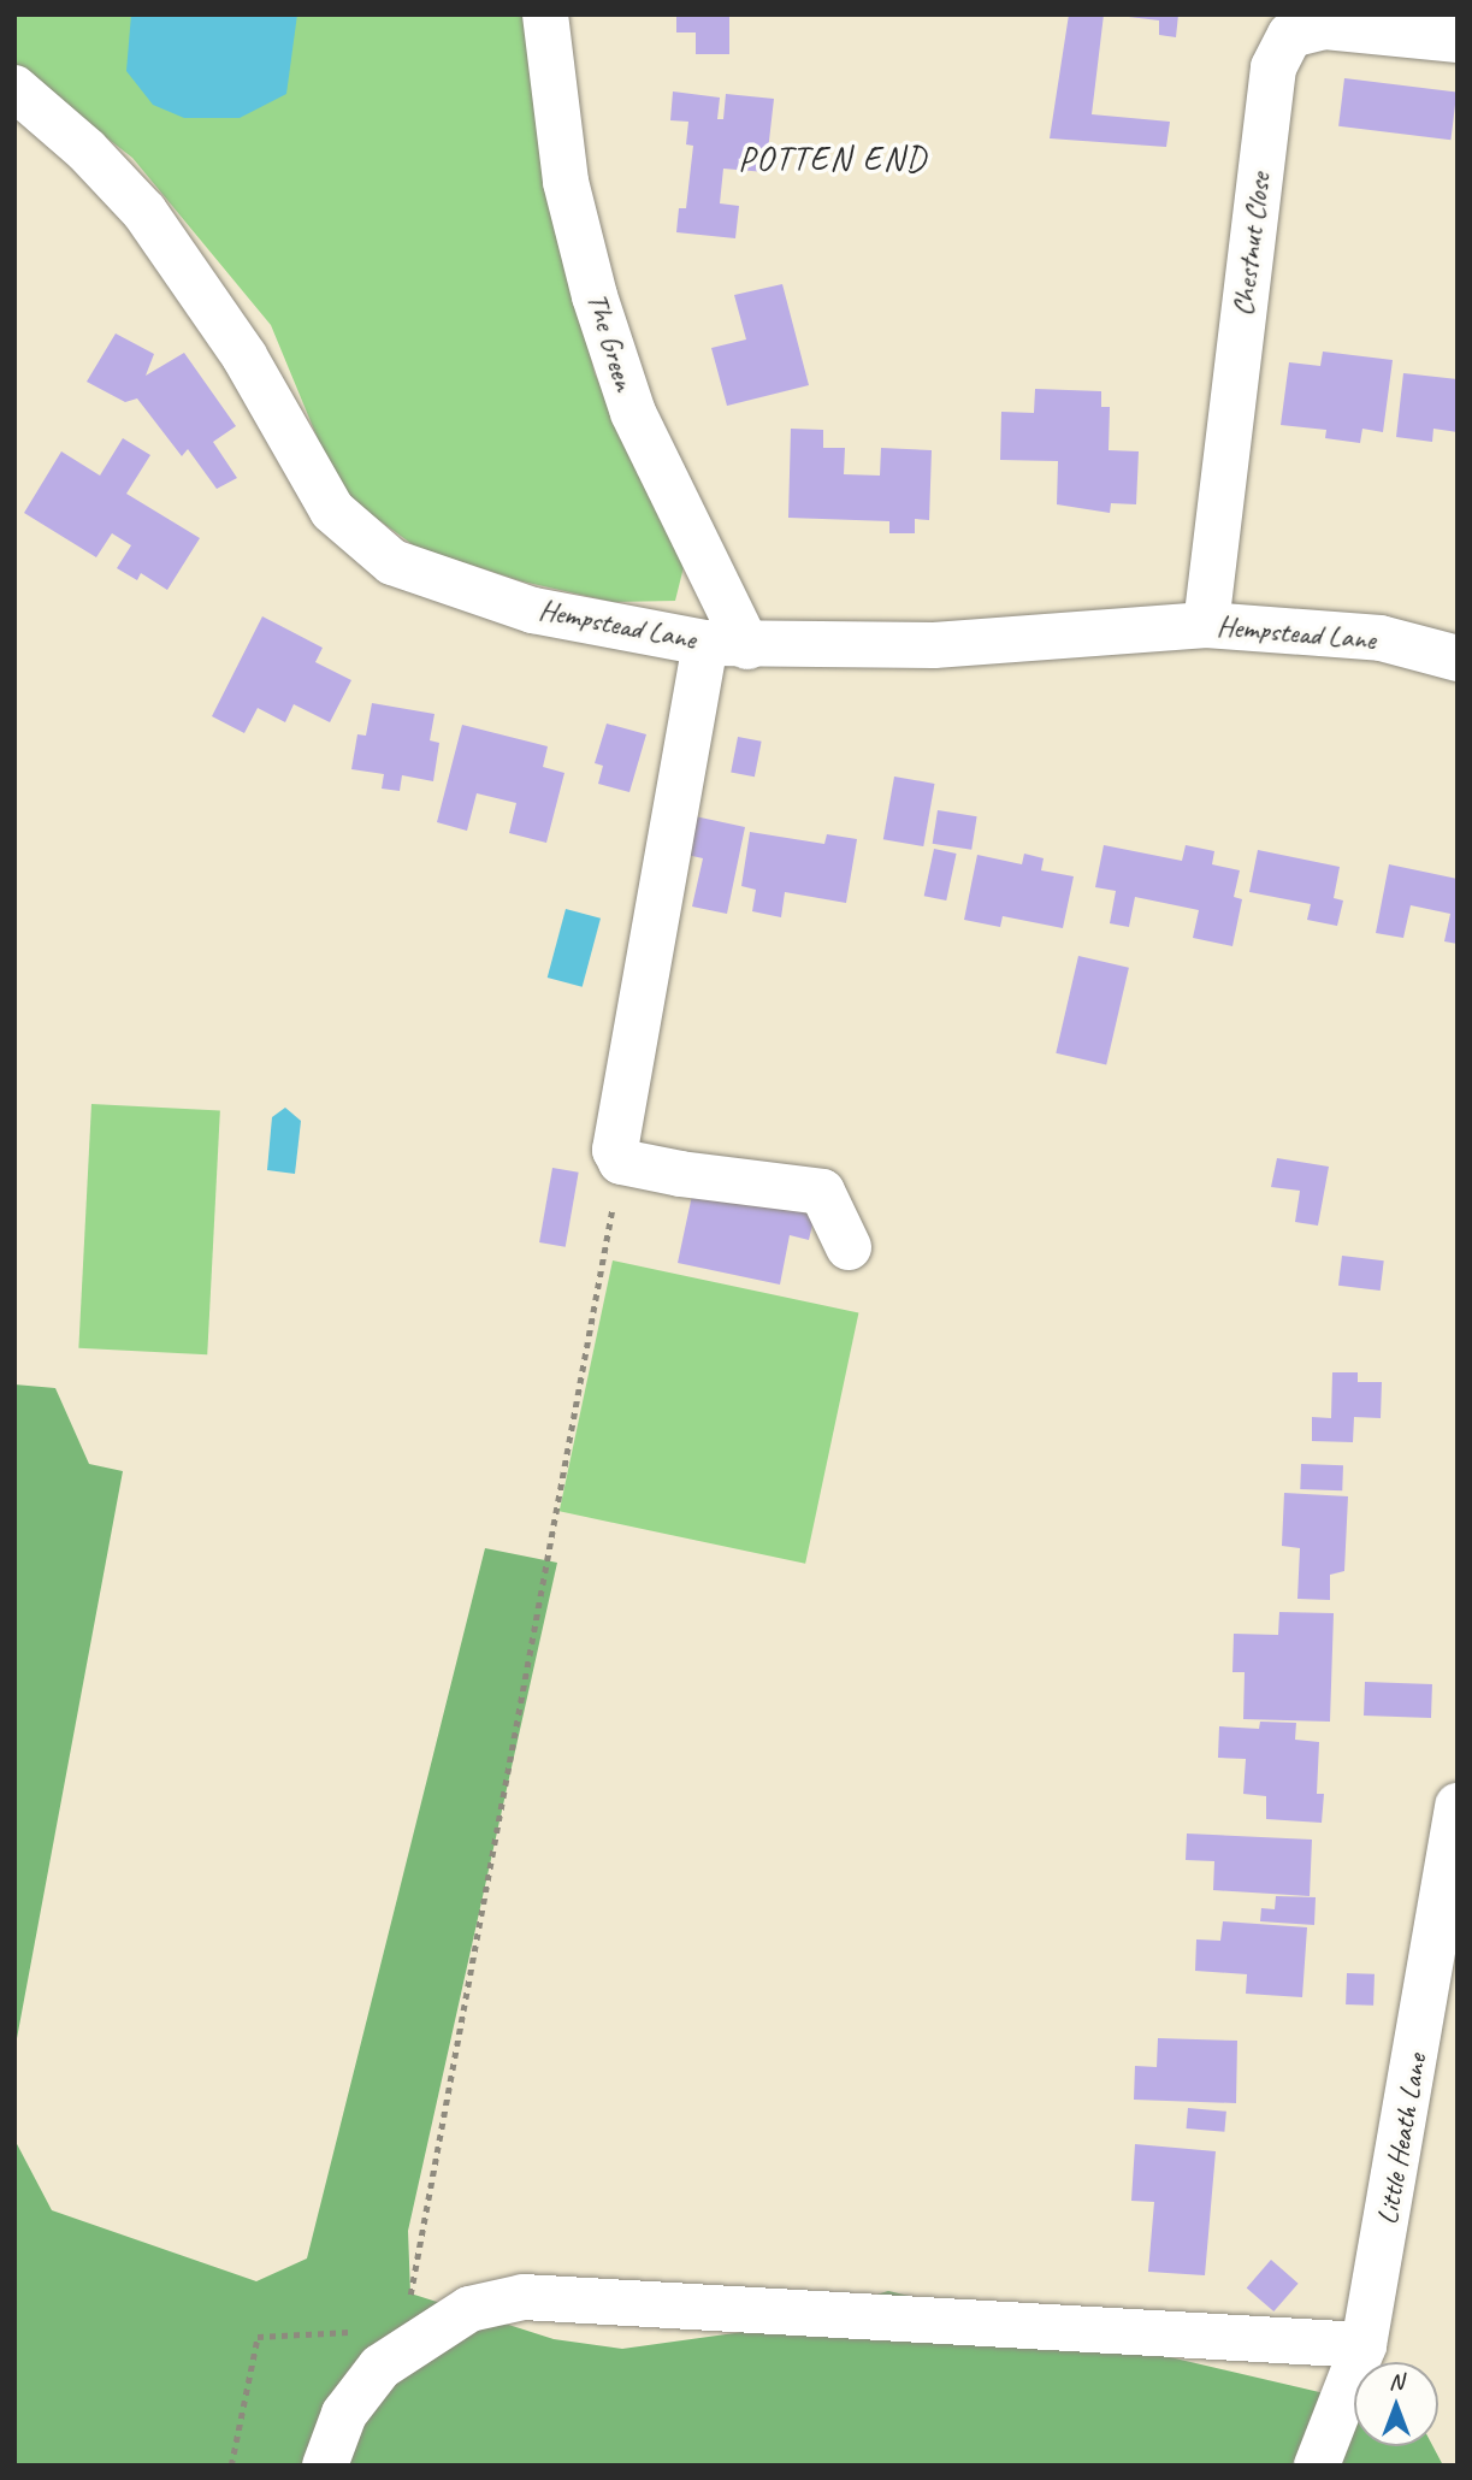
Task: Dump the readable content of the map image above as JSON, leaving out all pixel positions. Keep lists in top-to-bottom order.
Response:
{
  "streets": {
    "street": [
      "Chestnut Close",
      "The Green",
      "Hempstead Lane",
      "Little Heath Lane"
    ]
  },
  "crossings": [
    ["Chestnut Close", "Hempstead Lane"],
    ["The Green", "Hempstead Lane"]
  ],
  "districts": ["POTTEN END"],
  "north": "top"
}
